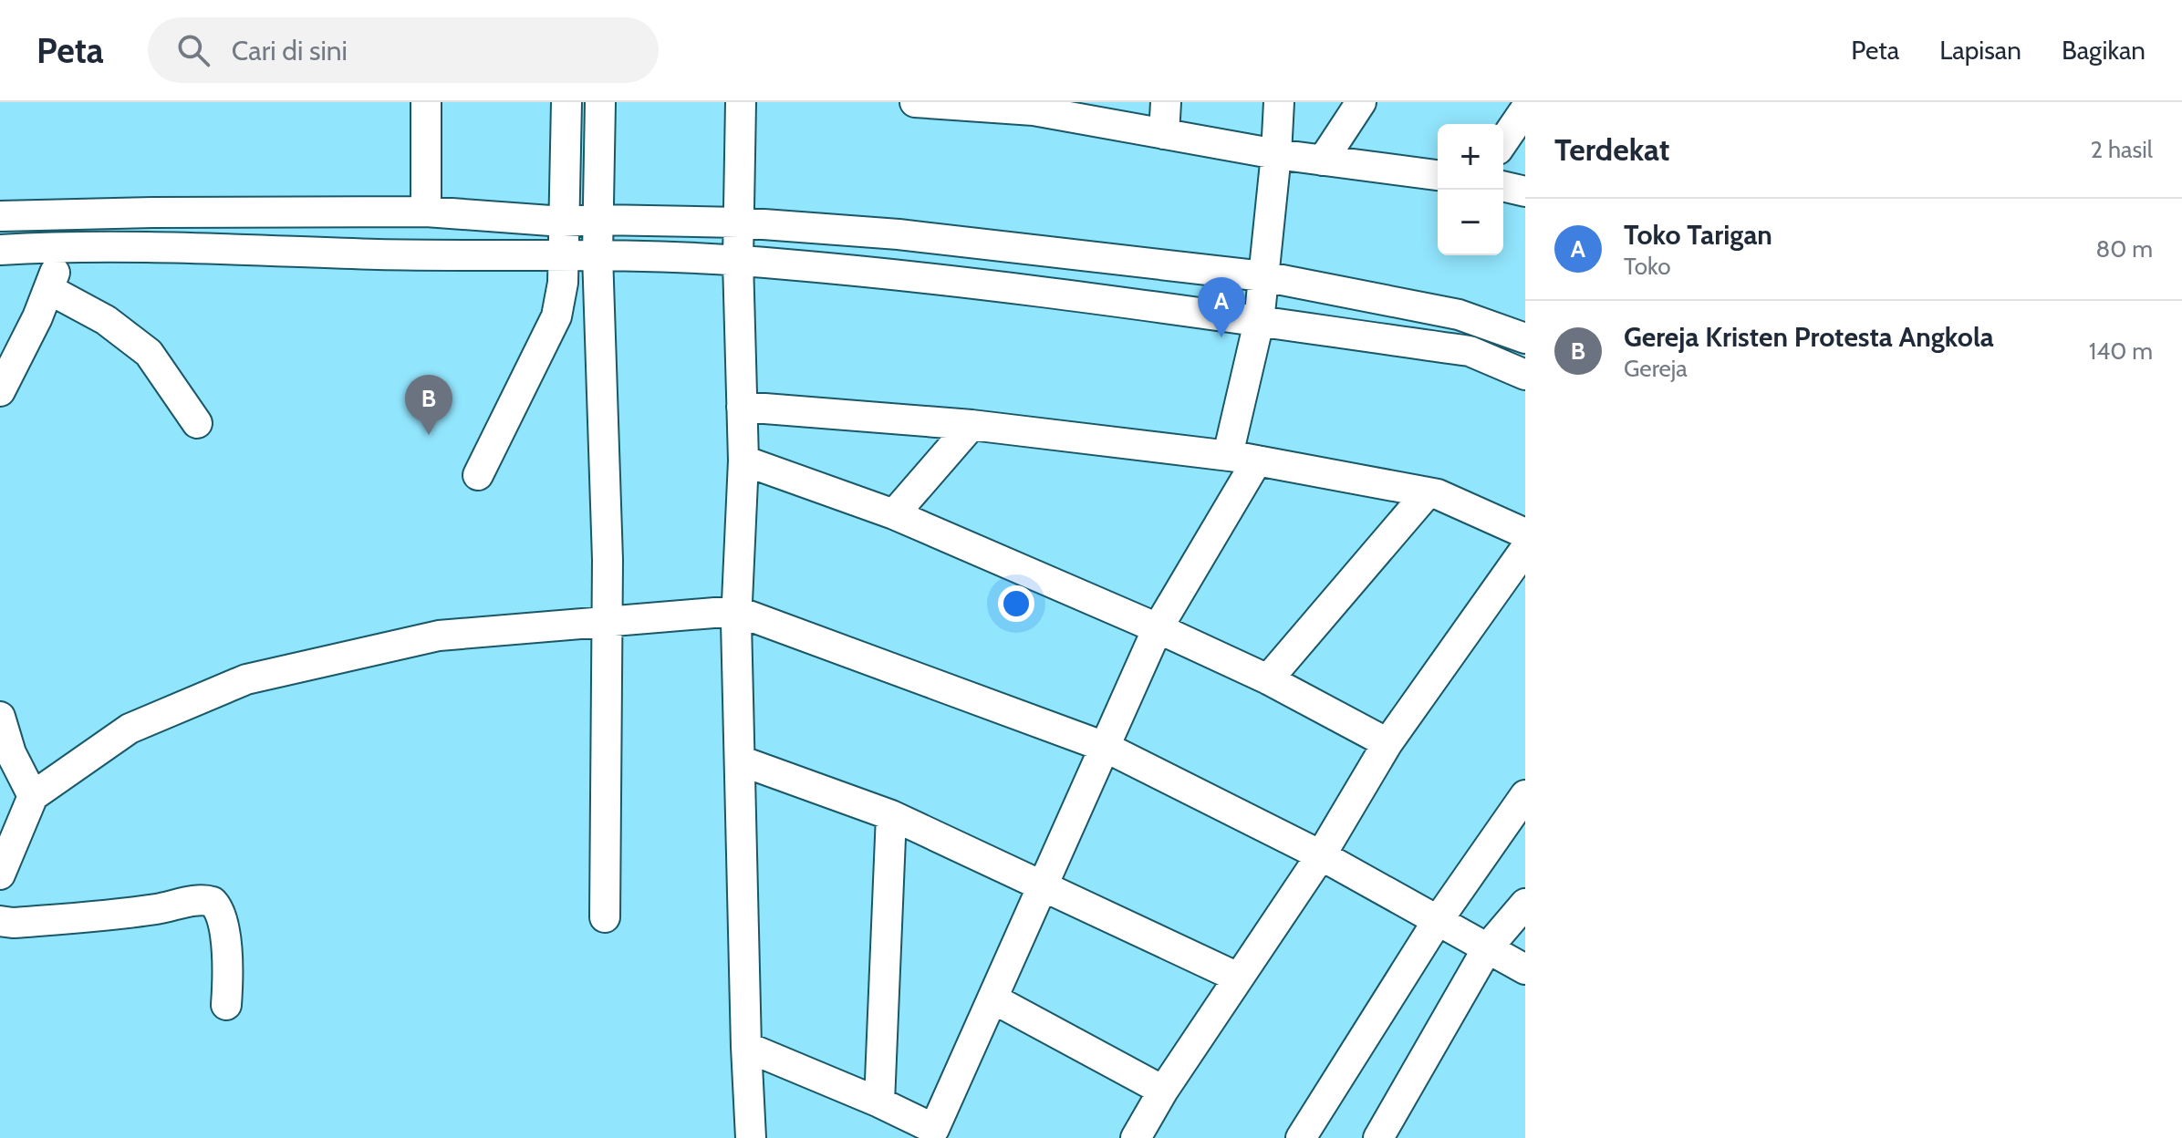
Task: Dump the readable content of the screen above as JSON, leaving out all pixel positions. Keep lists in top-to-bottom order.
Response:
{
  "page": {
    "header": "Peta",
    "search": "Cari di sini",
    "nav": ["Peta", "Lapisan", "Bagikan"],
    "heading": ["Terdekat", "2 hasil"],
    "map_buttons": ["+", "−"],
    "list": [
      {
        "mark": "A",
        "name": "Toko Tarigan",
        "note": "Toko",
        "value": "80 m"
      },
      {
        "mark": "B",
        "name": "Gereja Kristen Protesta Angkola",
        "note": "Gereja",
        "value": "140 m"
      }
    ],
    "pins": ["A", "B"]
  }
}
